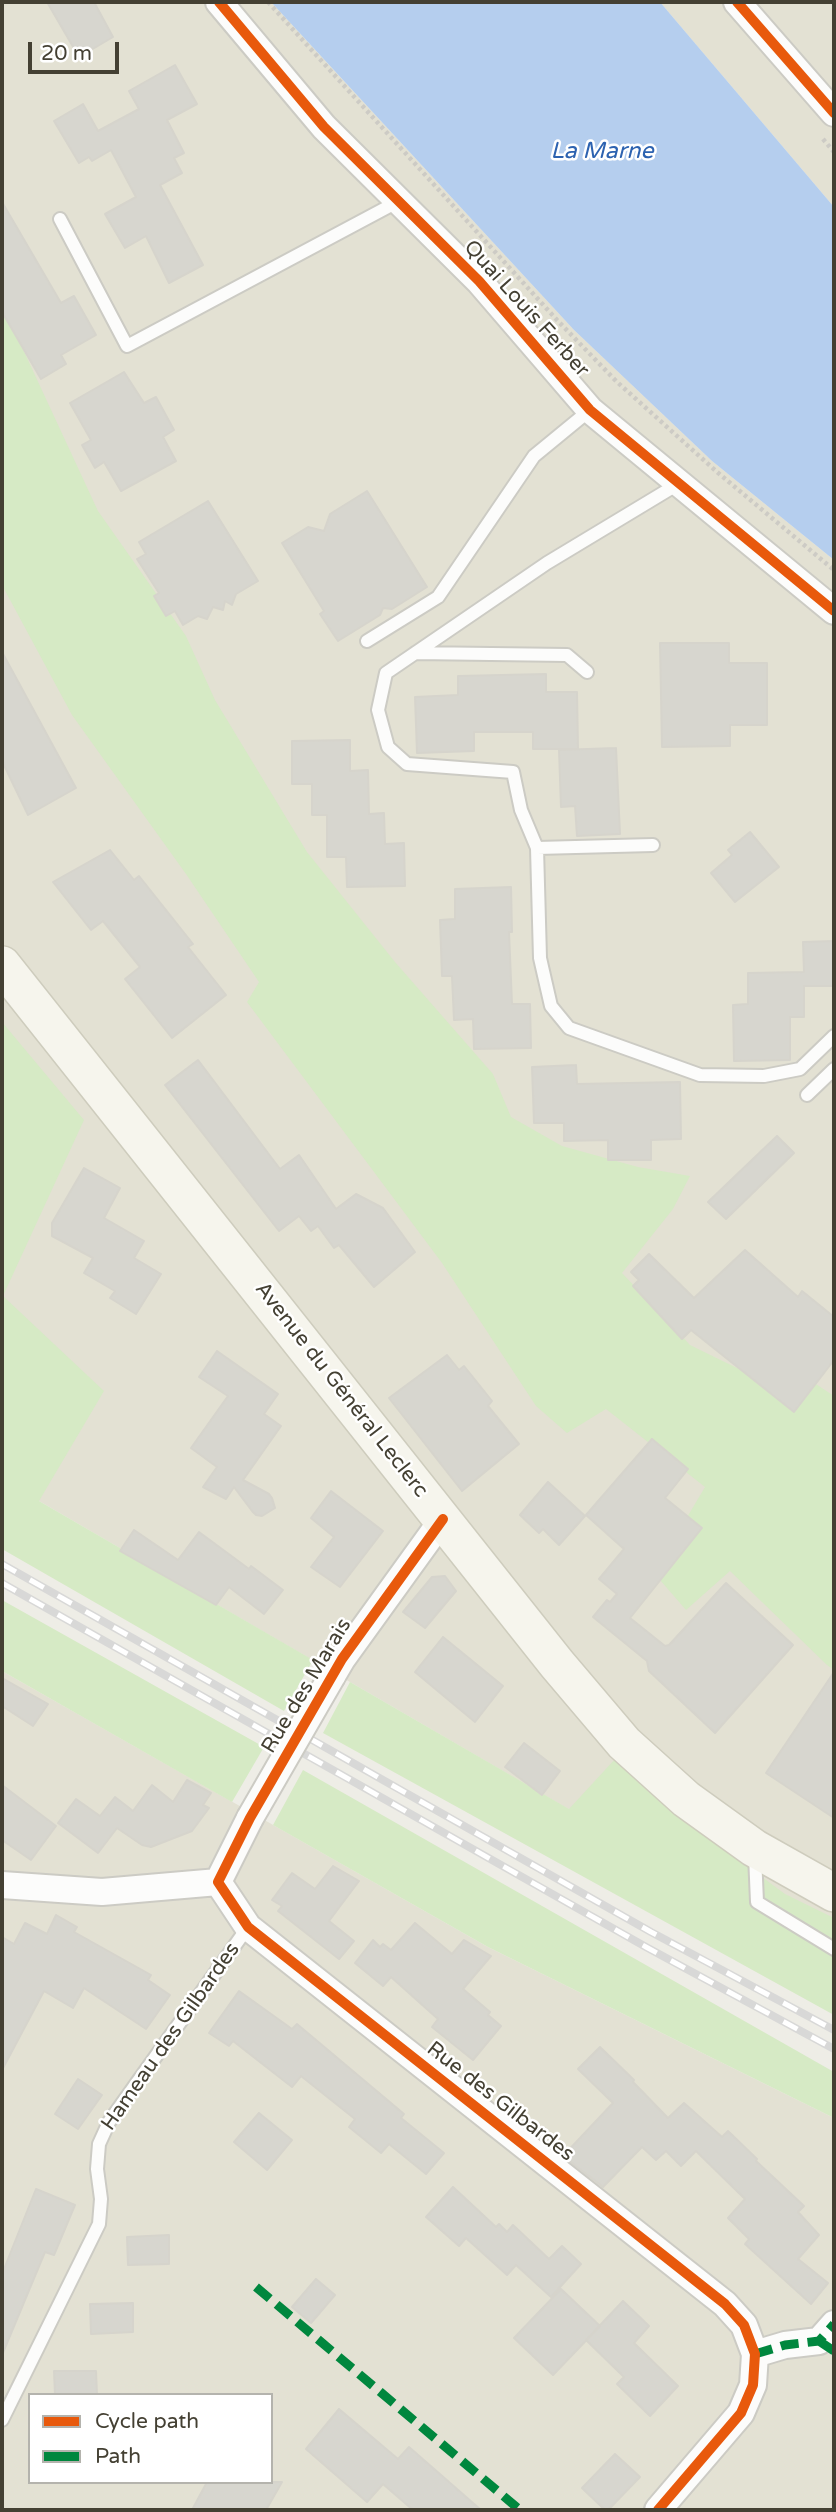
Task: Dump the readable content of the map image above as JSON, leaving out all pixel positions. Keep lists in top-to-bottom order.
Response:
{
  "streets": {
    "main road": ["Avenue du Général Leclerc"],
    "street": ["Quai Louis Ferber", "Rue des Marais", "Rue des Gilbardes"],
    "lane": ["Hameau des Gilbardes"]
  },
  "crossings": [
    ["Avenue du Général Leclerc", "Rue des Marais"],
    ["Rue des Marais", "Rue des Gilbardes"],
    ["Hameau des Gilbardes", "Rue des Gilbardes"]
  ],
  "water": ["La Marne"],
  "legend": ["Cycle path", "Path"],
  "scale_bar": "20 m"
}
